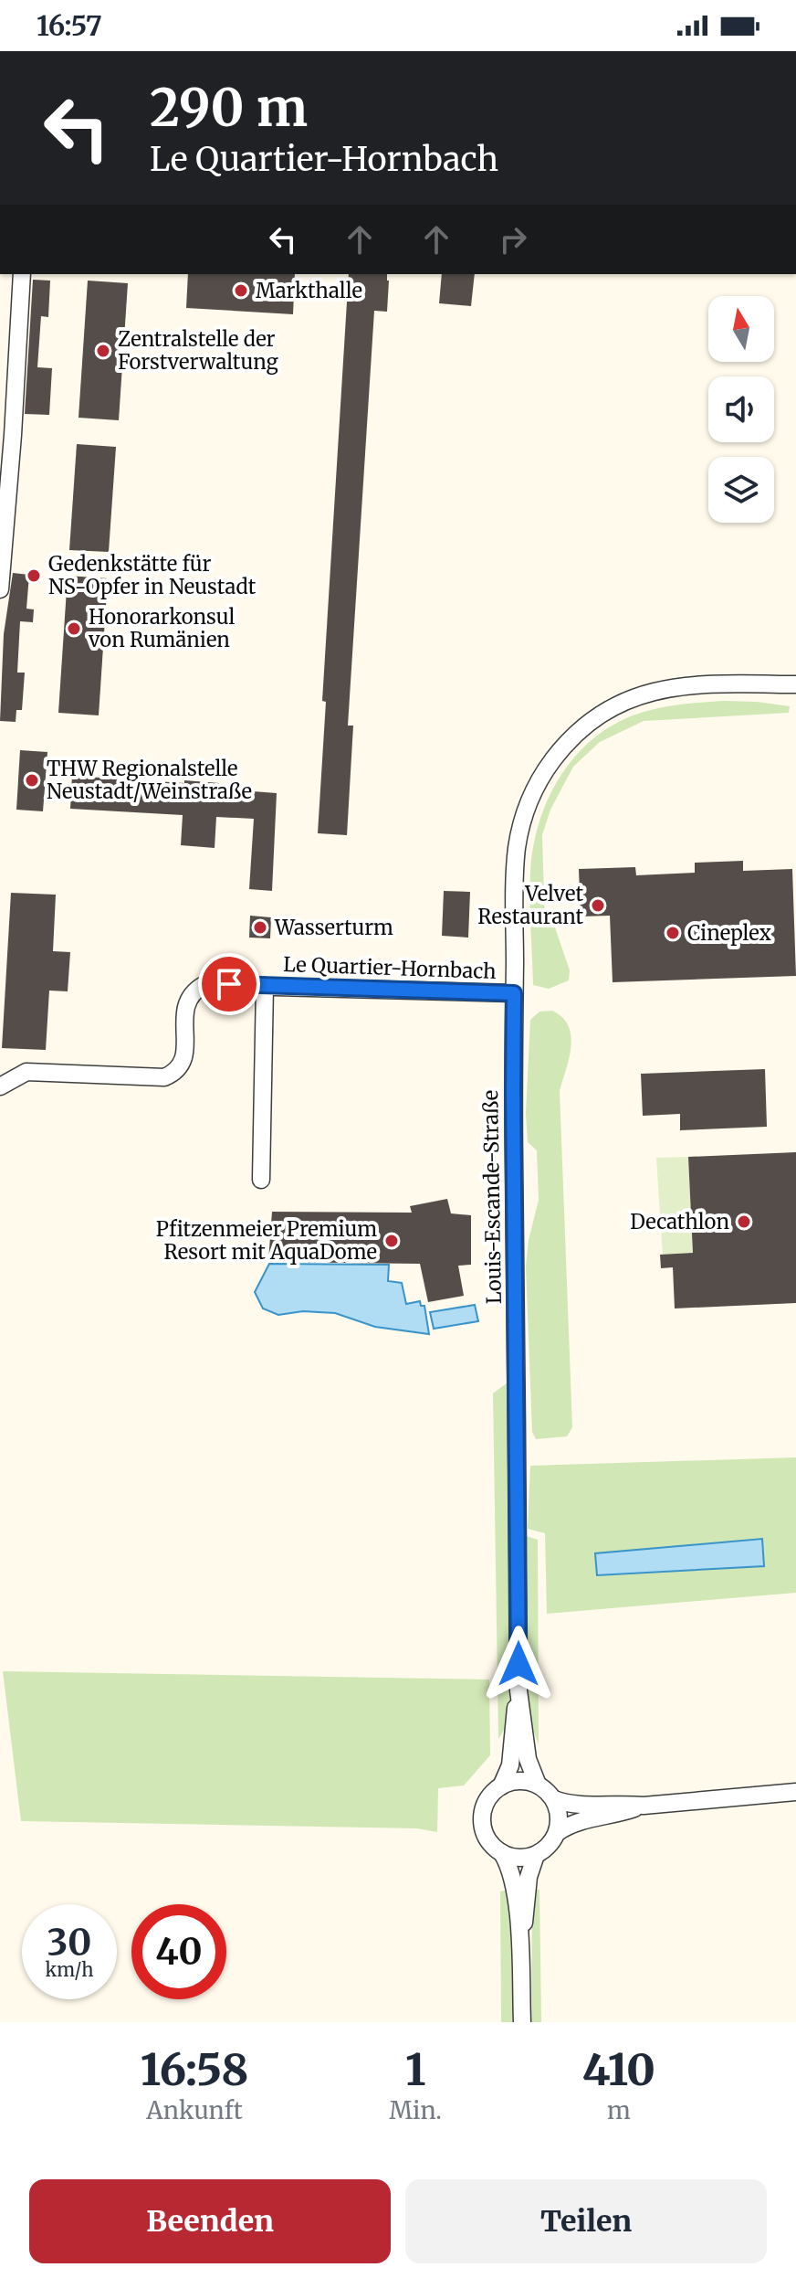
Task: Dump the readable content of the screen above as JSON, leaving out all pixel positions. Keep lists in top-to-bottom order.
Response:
{
  "streets": {
    "street": ["Le Quartier-Hornbach", "Louis-Escande-Straße"]
  },
  "crossings": [
    ["Le Quartier-Hornbach", "Louis-Escande-Straße"]
  ],
  "places": [
    "Markthalle",
    "Zentralstelle der Forstverwaltung",
    "Gedenkstätte für NS-Opfer in Neustadt",
    "Honorarkonsul von Rumänien",
    "THW Regionalstelle Neustadt/Weinstraße",
    "Velvet Restaurant",
    "Wasserturm",
    "Cineplex",
    "Decathlon",
    "Pfitzenmeier Premium Resort mit AquaDome"
  ],
  "north": "top",
  "page": {
    "status": "16:57",
    "turn": ["290 m", "Le Quartier-Hornbach"],
    "speed": "30 km/h",
    "limit": "40",
    "eta": [
      "16:58",
      "Ankunft",
      "1",
      "Min.",
      "410",
      "m"
    ],
    "buttons": ["Beenden", "Teilen"]
  }
}
